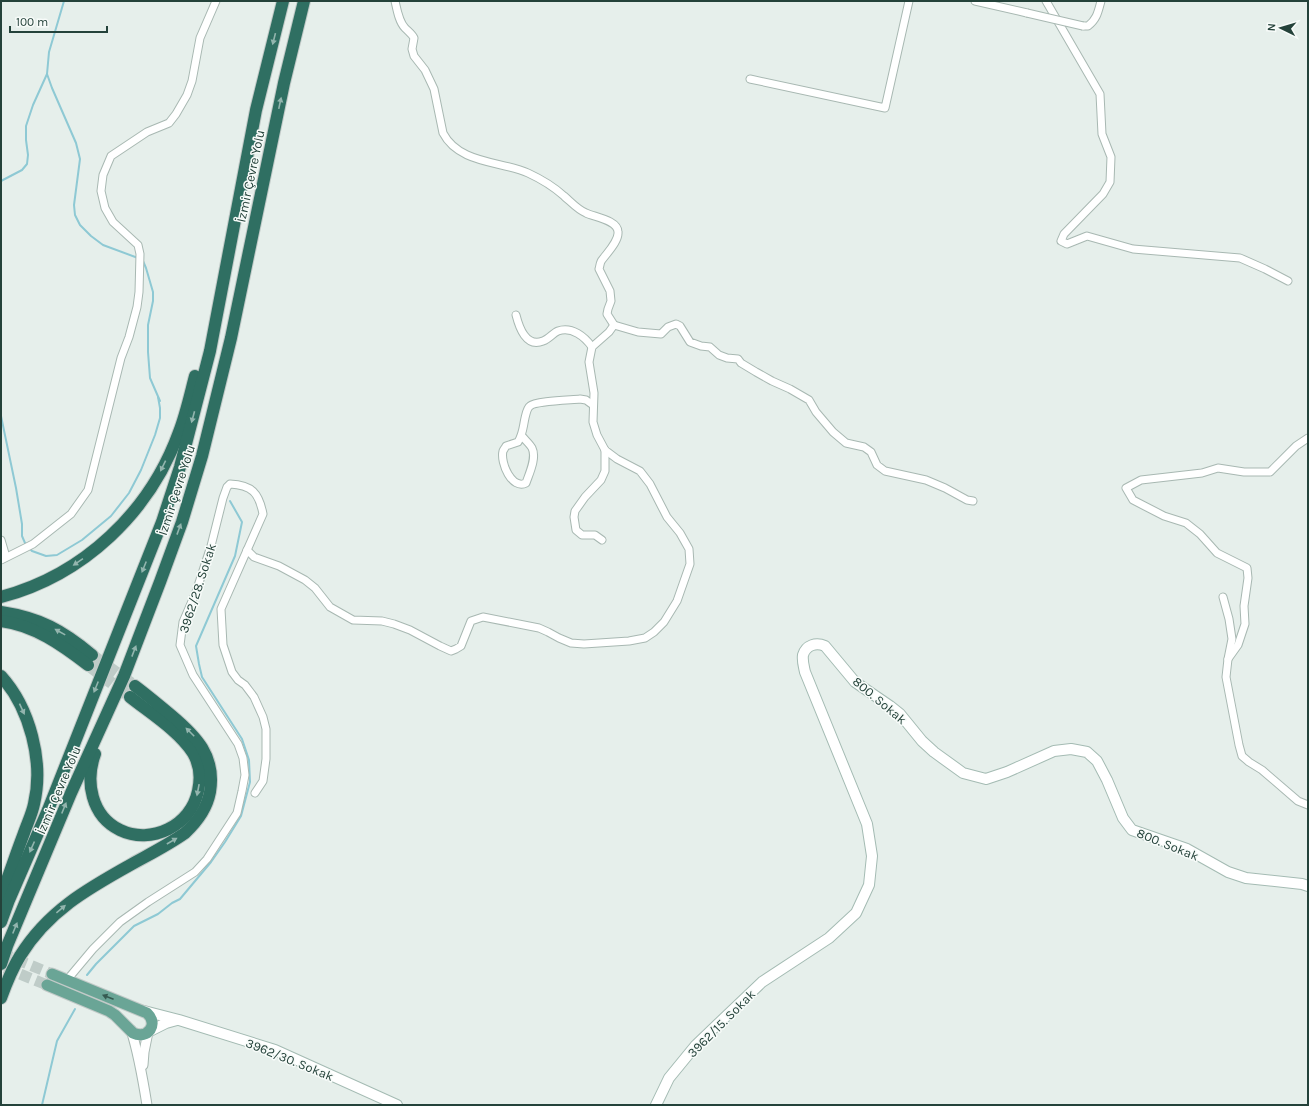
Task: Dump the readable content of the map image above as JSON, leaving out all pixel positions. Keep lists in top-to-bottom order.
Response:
{
  "streets": {
    "highway": ["İzmir Çevre Yolu"],
    "main road": ["800. Sokak", "3962/15. Sokak", "3962/30. Sokak"],
    "street": ["3962/28. Sokak"]
  },
  "crossings": [
    ["800. Sokak", "3962/15. Sokak"]
  ],
  "scale_bar": "100 m",
  "north": "left"
}
